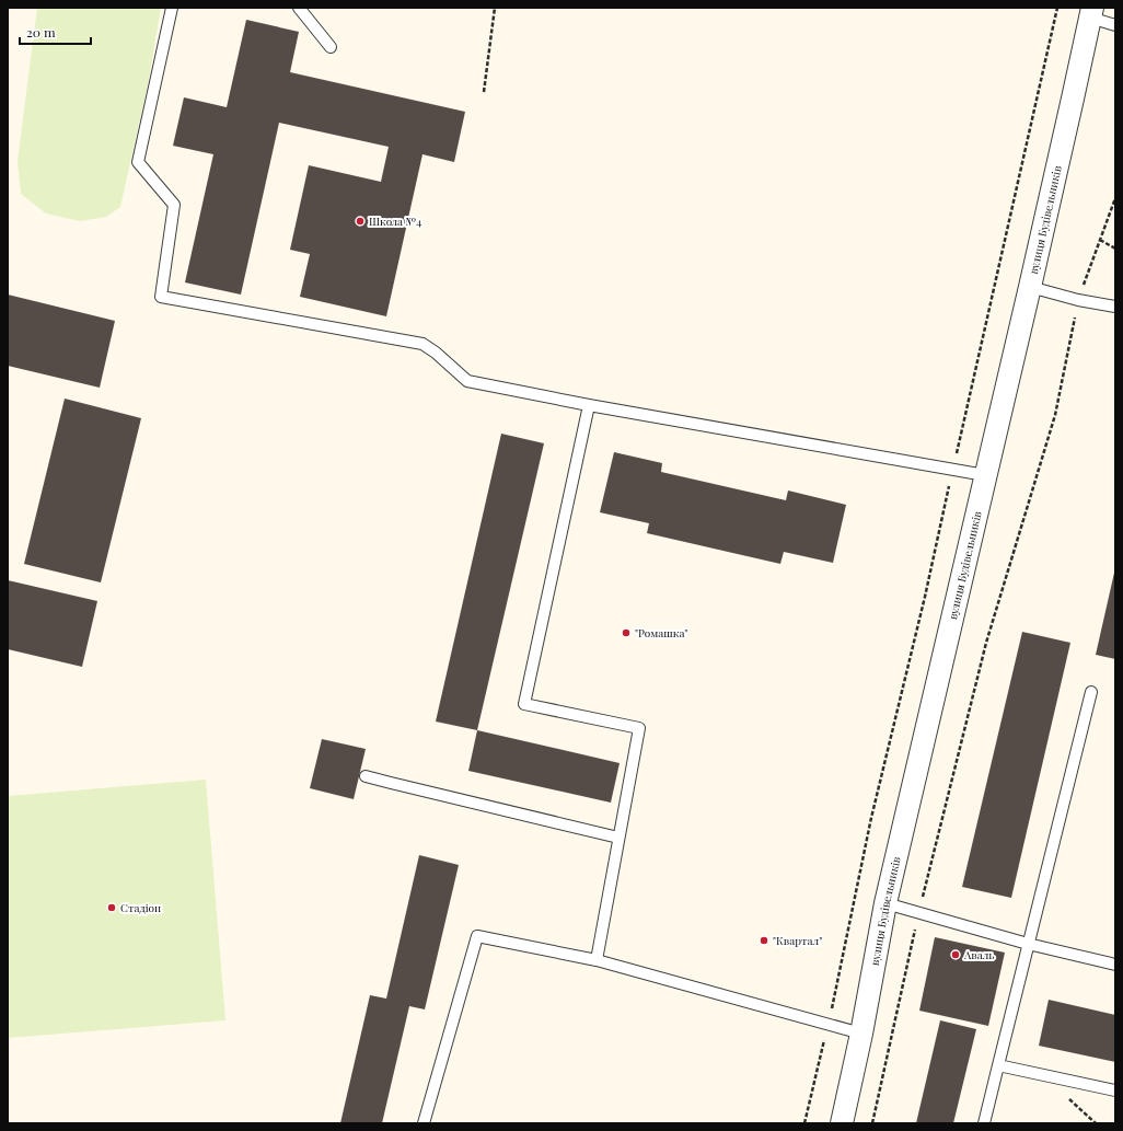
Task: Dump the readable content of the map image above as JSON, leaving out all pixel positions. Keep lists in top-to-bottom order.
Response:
{
  "streets": {
    "street": ["вулиця Будівельників"]
  },
  "places": [
    "Школа №4",
    "\"Ромашка\"",
    "Стадіон",
    "\"Квартал\"",
    "Аваль"
  ],
  "scale_bar": "20 m"
}
